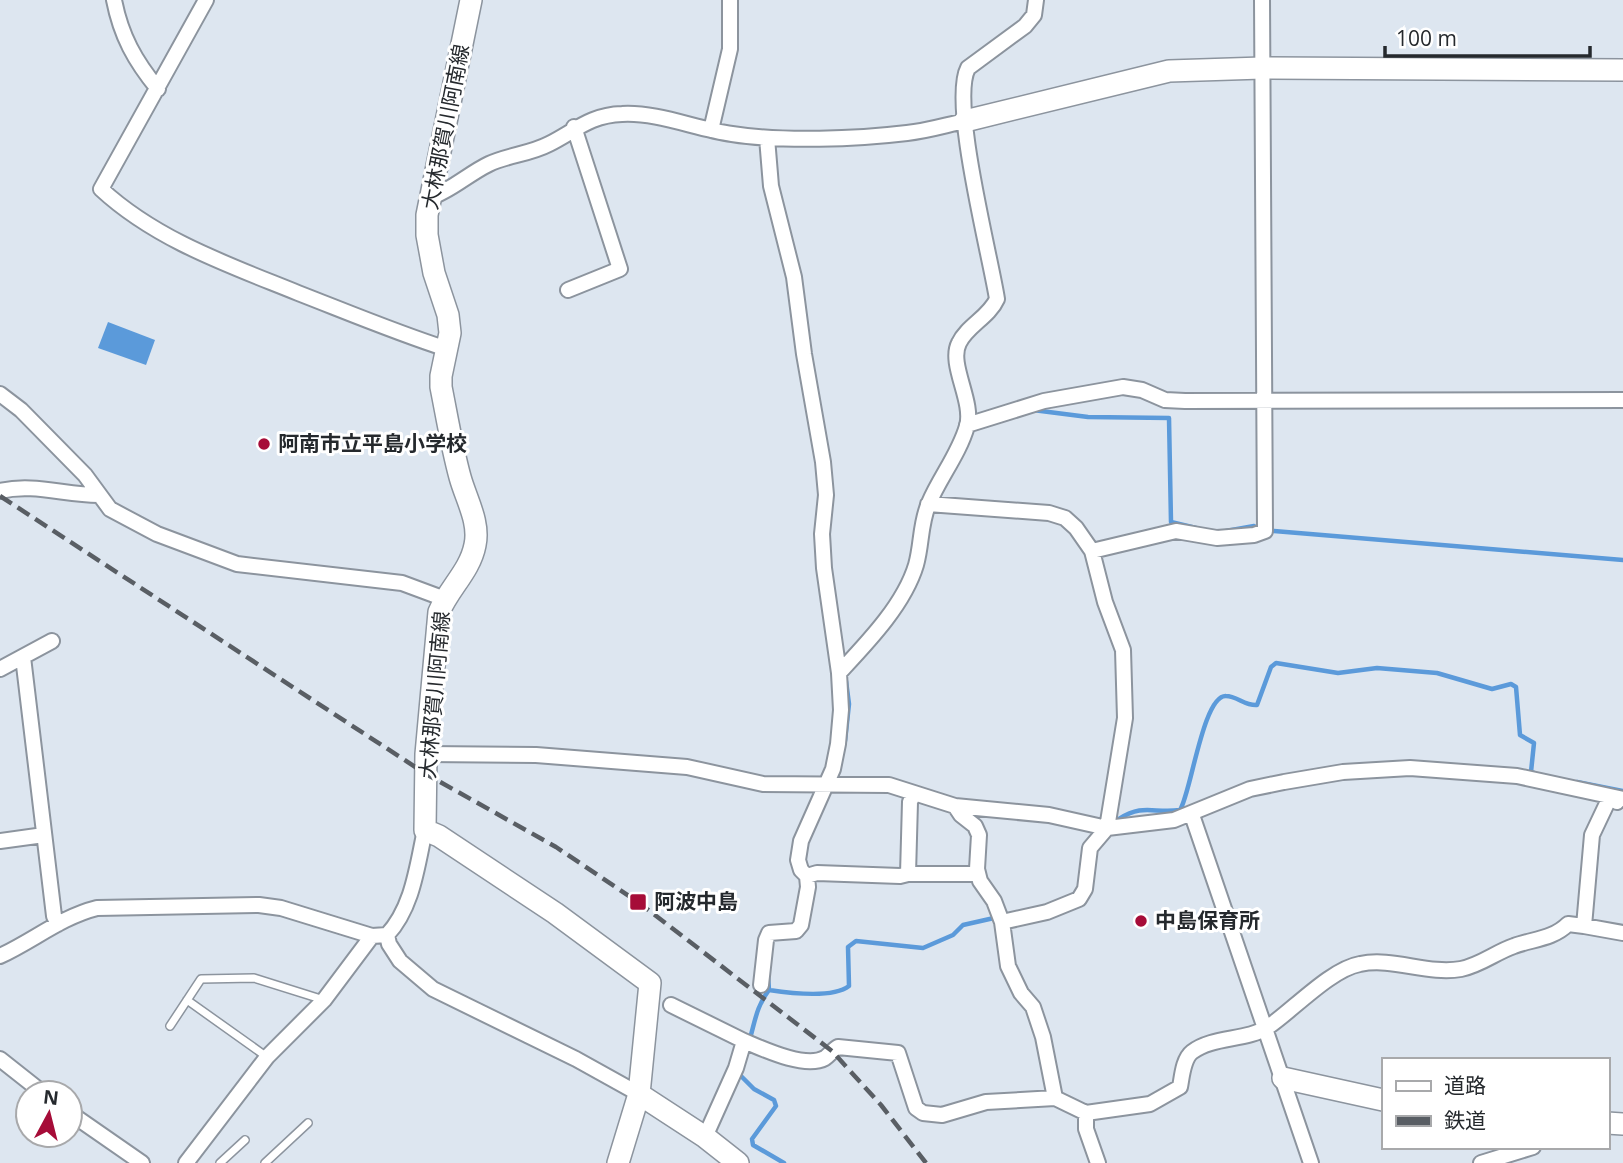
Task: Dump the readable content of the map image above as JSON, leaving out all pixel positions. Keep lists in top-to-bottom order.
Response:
{
  "streets": {
    "main road": ["大林那賀川阿南線"]
  },
  "places": {
    "other": ["阿南市立平島小学校", "中島保育所"],
    "transit": ["阿波中島"]
  },
  "legend": ["道路", "鉄道"],
  "scale_bar": "100 m",
  "north": "top"
}
